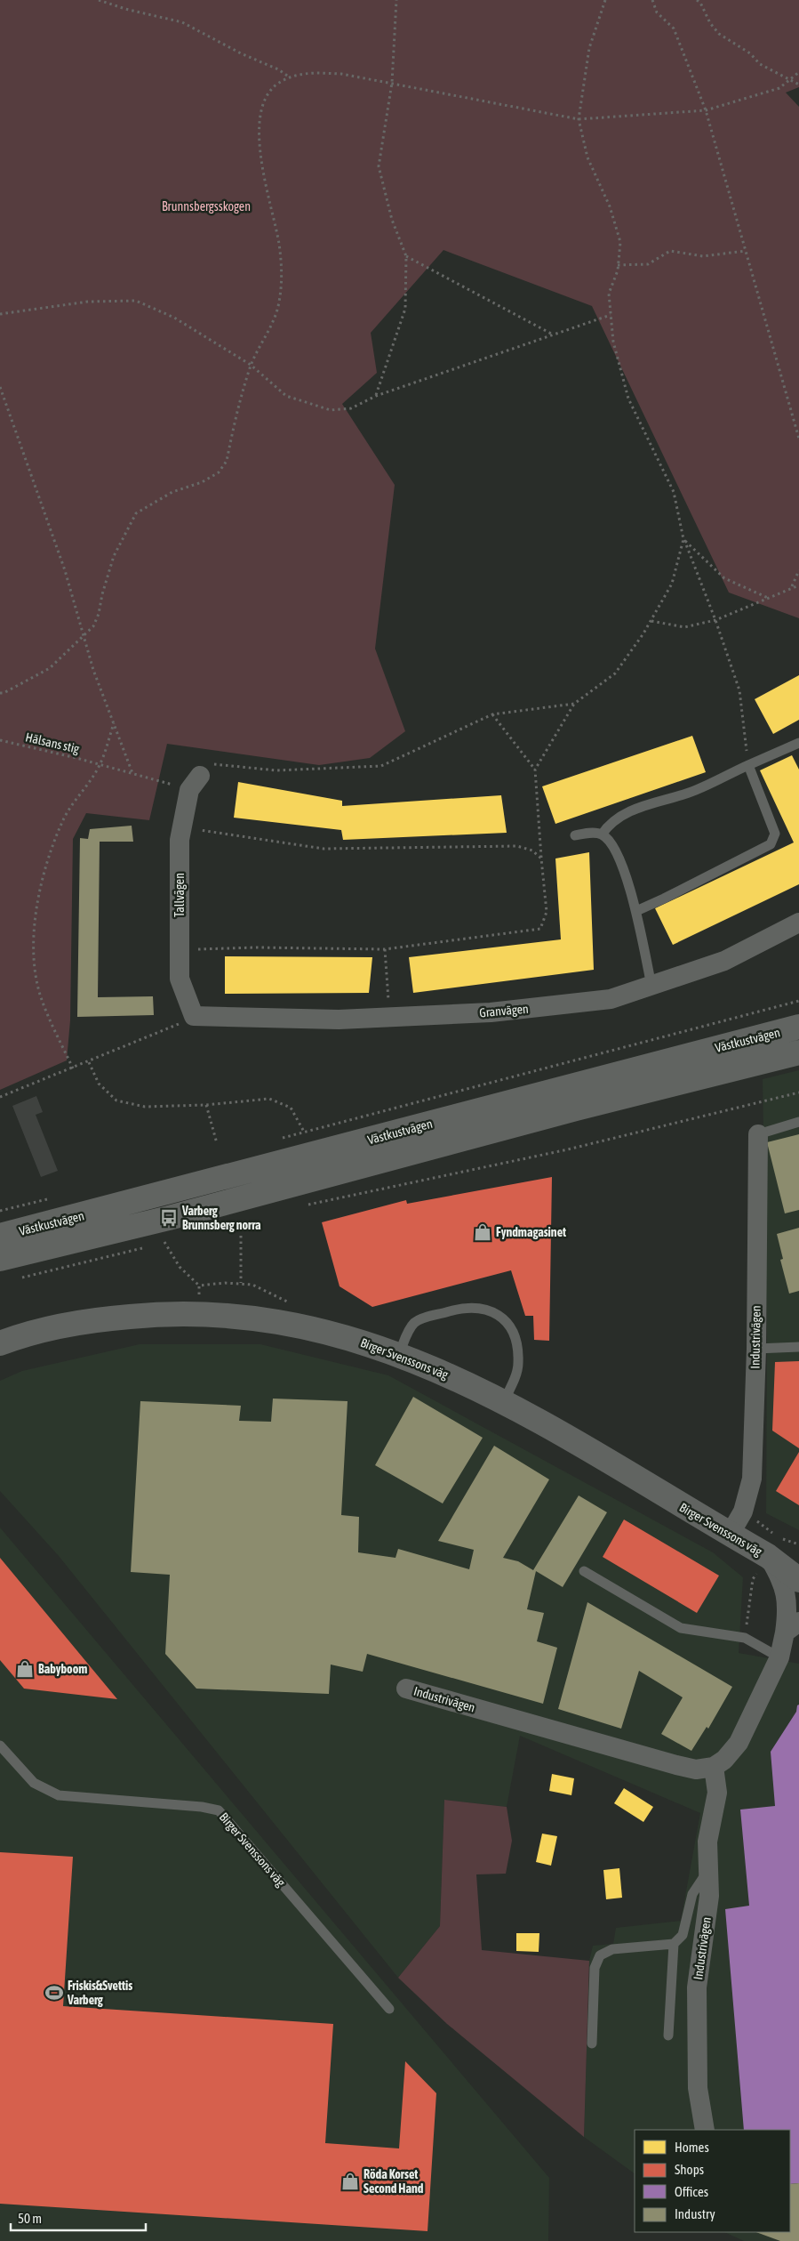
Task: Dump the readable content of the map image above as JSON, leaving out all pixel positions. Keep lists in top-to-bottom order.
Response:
{
  "streets": {
    "street": [
      "Tallvägen",
      "Granvägen",
      "Västkustvägen",
      "Industrivägen",
      "Birger Svenssons väg"
    ],
    "path": ["Hälsans stig"]
  },
  "crossings": [
    ["Hälsans stig", "Tallvägen"],
    ["Tallvägen", "Granvägen"],
    ["Industrivägen", "Birger Svenssons väg"]
  ],
  "parks": ["Brunnsbergsskogen"],
  "places": {
    "bus stop": ["Varberg Brunnsberg norra"],
    "shop": ["Fyndmagasinet", "Babyboom", "Röda Korset Second Hand"],
    "sports": ["Friskis&Svettis Varberg"]
  },
  "legend": [
    "Homes",
    "Shops",
    "Offices",
    "Industry"
  ],
  "scale_bar": "50 m"
}
